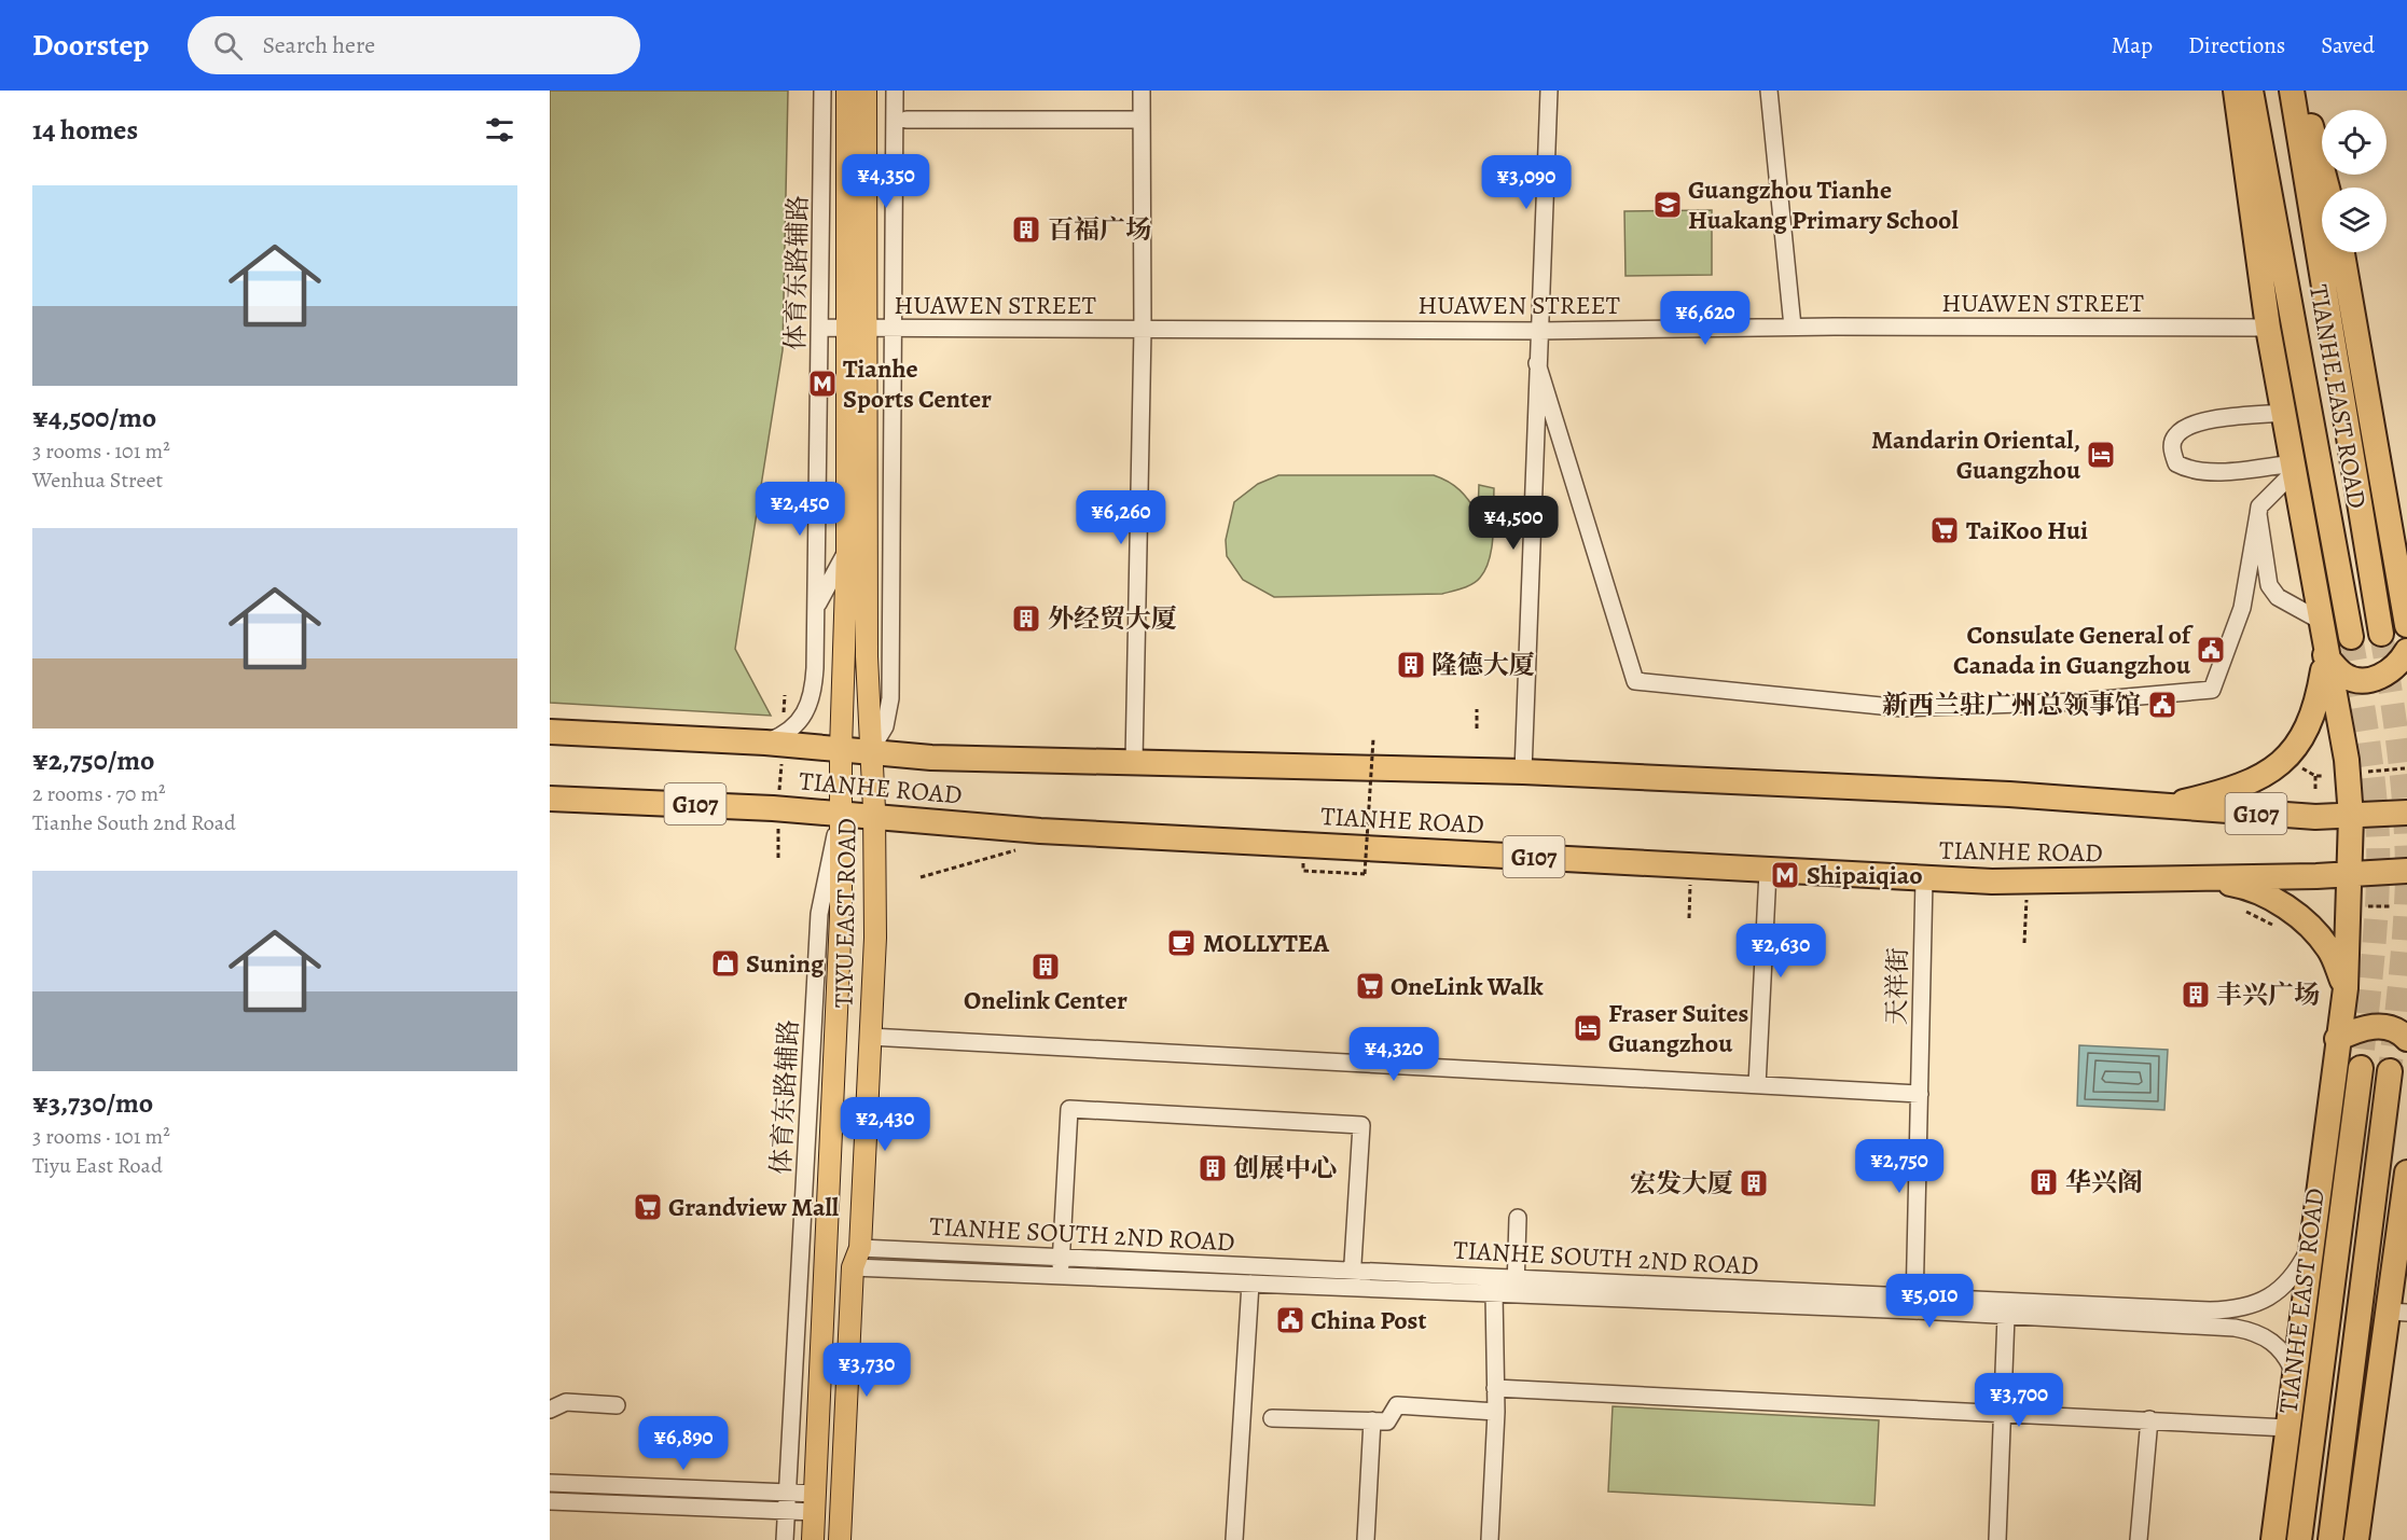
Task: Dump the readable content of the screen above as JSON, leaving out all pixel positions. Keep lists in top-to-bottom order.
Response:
{
  "streets": {
    "highway": ["TIANHE EAST ROAD", "TIANHE ROAD", "G107"],
    "main road": ["TIYU EAST ROAD"],
    "street": [
      "体育东路辅路",
      "HUAWEN STREET",
      "天祥街",
      "TIANHE SOUTH 2ND ROAD"
    ]
  },
  "crossings": [
    ["体育东路辅路", "HUAWEN STREET"],
    ["体育东路辅路", "TIANHE ROAD"],
    ["体育东路辅路", "TIYU EAST ROAD"],
    ["HUAWEN STREET", "TIYU EAST ROAD"],
    ["TIANHE ROAD", "TIYU EAST ROAD"],
    ["TIANHE ROAD", "天祥街"],
    ["TIYU EAST ROAD", "TIANHE SOUTH 2ND ROAD"],
    ["天祥街", "TIANHE SOUTH 2ND ROAD"]
  ],
  "places": {
    "school or university": ["Guangzhou Tianhe Huakang Primary School"],
    "building": [
      "百福广场",
      "外经贸大厦",
      "隆德大厦",
      "Onelink Center",
      "丰兴广场",
      "创展中心",
      "华兴阁",
      "宏发大厦"
    ],
    "metro station": ["Tianhe Sports Center", "Shipaiqiao"],
    "hotel": ["Mandarin Oriental, Guangzhou", "Fraser Suites Guangzhou"],
    "supermarket": ["TaiKoo Hui", "OneLink Walk", "Grandview Mall"],
    "public building": ["Consulate General of Canada in Guangzhou", "新西兰驻广州总领事馆", "China Post"],
    "cafe": ["MOLLYTEA"],
    "shop": ["Suning"]
  },
  "page": {
    "header": "Doorstep",
    "search": "Search here",
    "nav": ["Map", "Directions", "Saved"],
    "heading": "14 homes",
    "price": [
      "¥4,350",
      "¥3,090",
      "¥6,620",
      "¥2,450",
      "¥6,260",
      "¥4,500",
      "¥2,630",
      "¥4,320",
      "¥2,430",
      "¥2,750",
      "¥5,010",
      "¥3,730",
      "¥3,700",
      "¥6,890"
    ],
    "list": [
      {
        "name": "¥4,500/mo",
        "note": "3 rooms · 101 m² · Wenhua Street"
      },
      {
        "name": "¥2,750/mo",
        "note": "2 rooms · 70 m² · Tianhe South 2nd Road"
      },
      {
        "name": "¥3,730/mo",
        "note": "3 rooms · 101 m² · Tiyu East Road"
      }
    ]
  }
}
